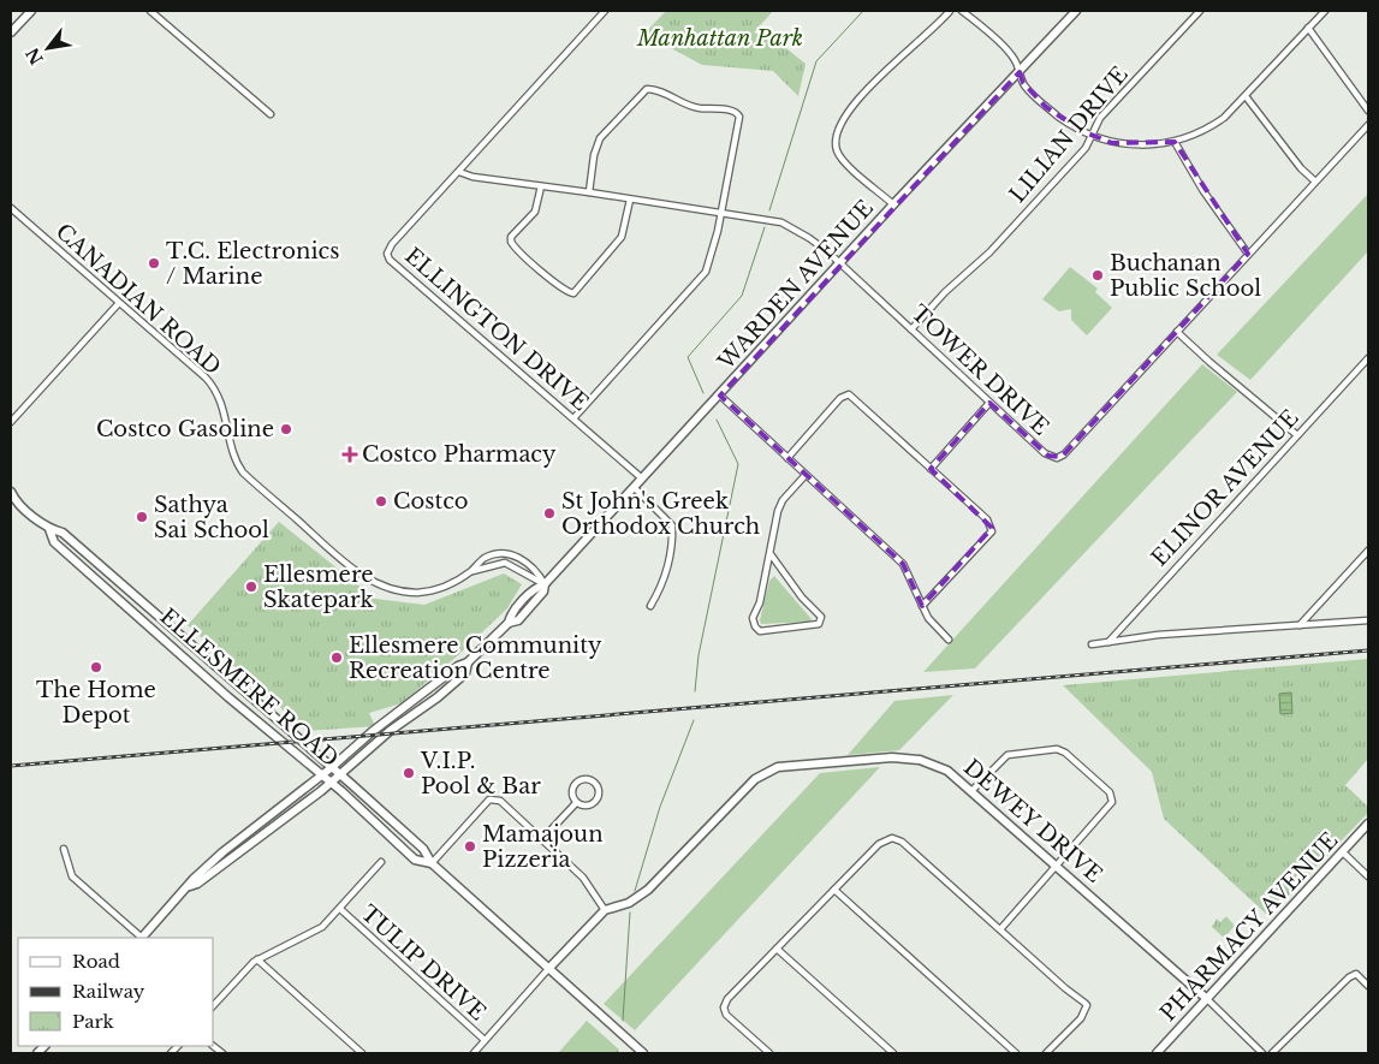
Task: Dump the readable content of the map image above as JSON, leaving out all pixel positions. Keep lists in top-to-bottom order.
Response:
{
  "streets": {
    "main road": [
      "WARDEN AVENUE",
      "ELLESMERE ROAD",
      "DEWEY DRIVE",
      "PHARMACY AVENUE"
    ],
    "street": [
      "LILIAN DRIVE",
      "CANADIAN ROAD",
      "ELLINGTON DRIVE",
      "TOWER DRIVE",
      "ELINOR AVENUE",
      "TULIP DRIVE"
    ]
  },
  "crossings": [
    ["LILIAN DRIVE", "TOWER DRIVE"],
    ["WARDEN AVENUE", "CANADIAN ROAD"],
    ["WARDEN AVENUE", "ELLINGTON DRIVE"],
    ["WARDEN AVENUE", "TOWER DRIVE"],
    ["WARDEN AVENUE", "ELLESMERE ROAD"],
    ["ELLINGTON DRIVE", "TOWER DRIVE"],
    ["ELLESMERE ROAD", "DEWEY DRIVE"],
    ["DEWEY DRIVE", "PHARMACY AVENUE"]
  ],
  "parks": ["Manhattan Park"],
  "places": {
    "other": [
      "T.C. Electronics / Marine",
      "Buchanan Public School",
      "Costco Gasoline",
      "Costco",
      "St John's Greek Orthodox Church",
      "Sathya Sai School",
      "Ellesmere Skatepark",
      "Ellesmere Community Recreation Centre",
      "The Home Depot",
      "V.I.P. Pool & Bar",
      "Mamajoun Pizzeria"
    ],
    "health": ["Costco Pharmacy"]
  },
  "legend": ["Road", "Railway", "Park"],
  "north": "bottom left"
}
